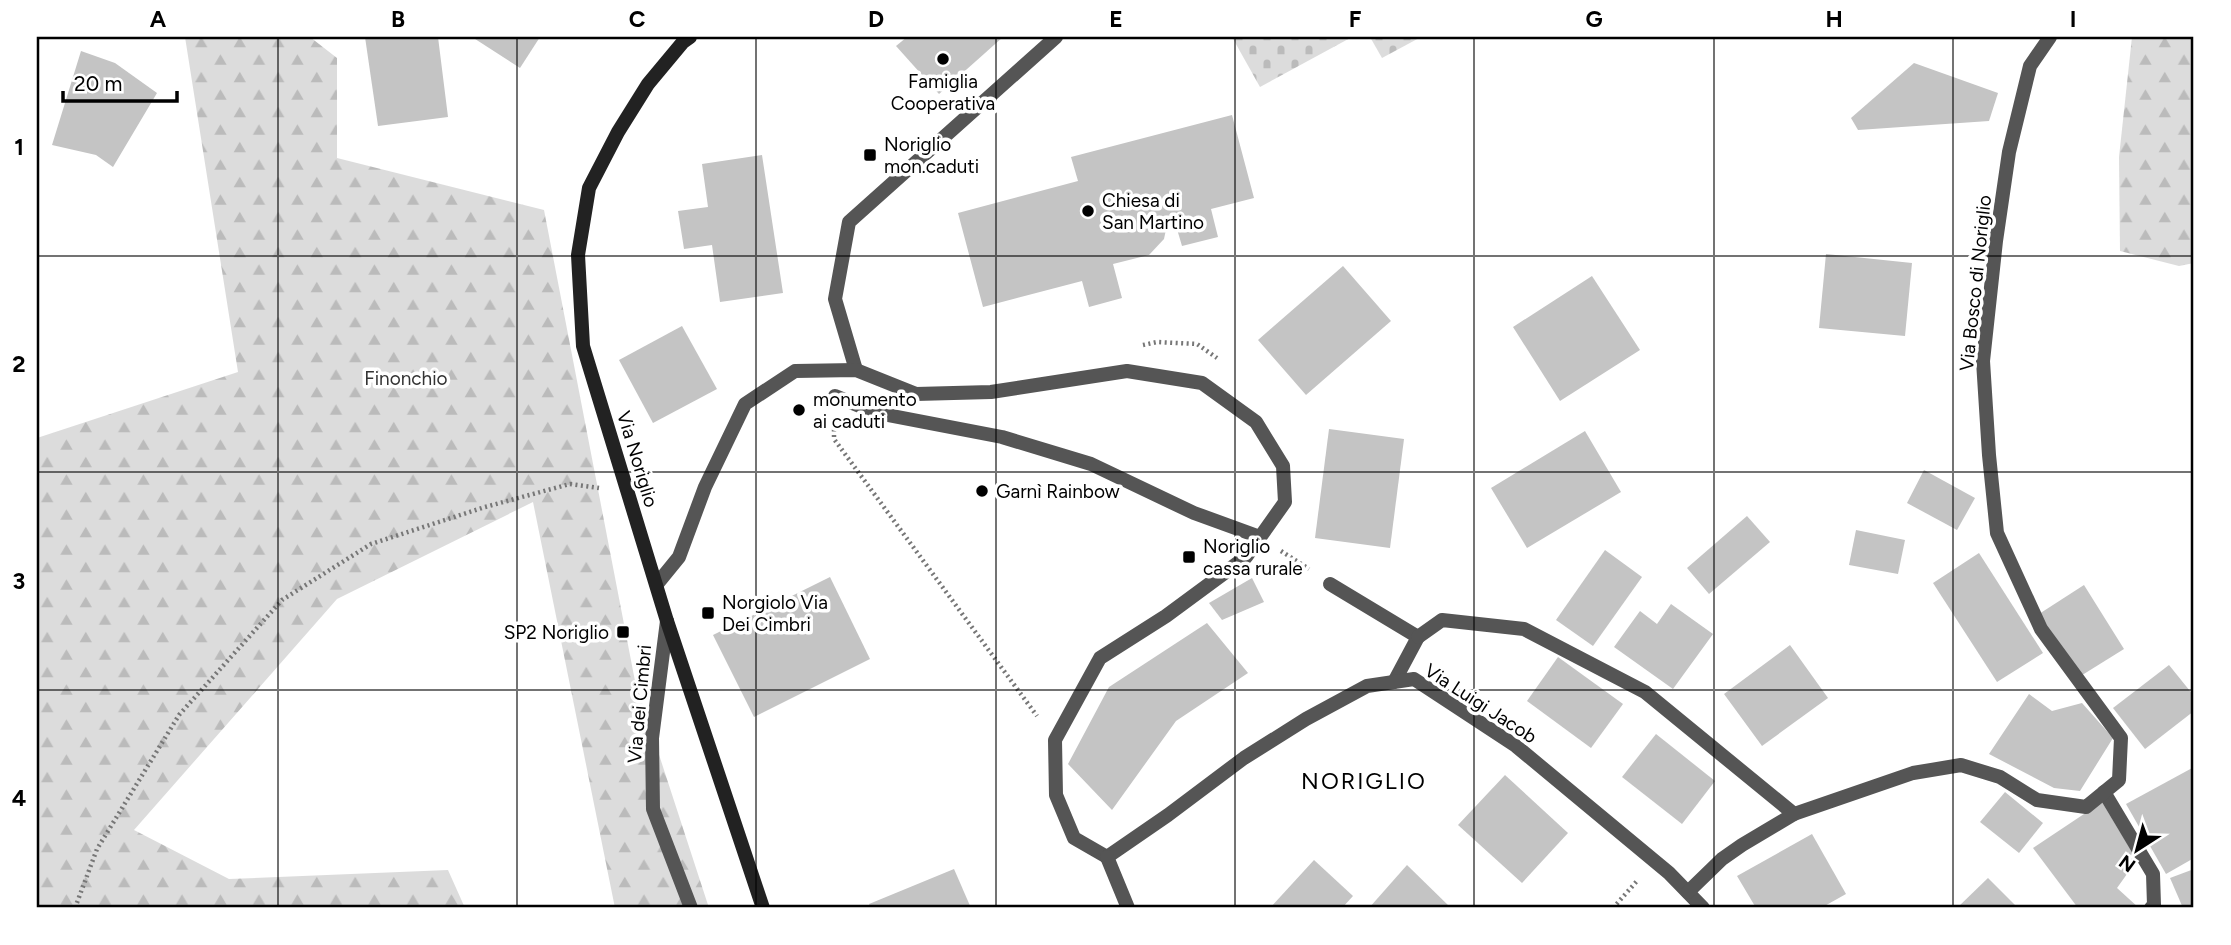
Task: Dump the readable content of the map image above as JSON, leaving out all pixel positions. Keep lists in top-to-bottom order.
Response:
{
  "streets": {
    "main road": ["Via Noriglio"],
    "street": ["Via Bosco di Noriglio", "Via Luigi Jacob", "Via dei Cimbri"]
  },
  "crossings": [
    ["Via Noriglio", "Via dei Cimbri"]
  ],
  "districts": ["NORIGLIO"],
  "parks": ["Finonchio"],
  "places": {
    "other": [
      "Famiglia Cooperativa",
      "Chiesa di San Martino",
      "monumento ai caduti",
      "Garnì Rainbow"
    ],
    "transit": [
      "Noriglio mon.caduti",
      "Noriglio cassa rurale",
      "Norgiolo Via Dei Cimbri",
      "SP2 Noriglio"
    ]
  },
  "scale_bar": "20 m",
  "north": "bottom left",
  "grid": {
    "columns": [
      "A",
      "B",
      "C",
      "D",
      "E",
      "F",
      "G",
      "H",
      "I"
    ],
    "rows": [
      "1",
      "2",
      "3",
      "4"
    ]
  }
}
